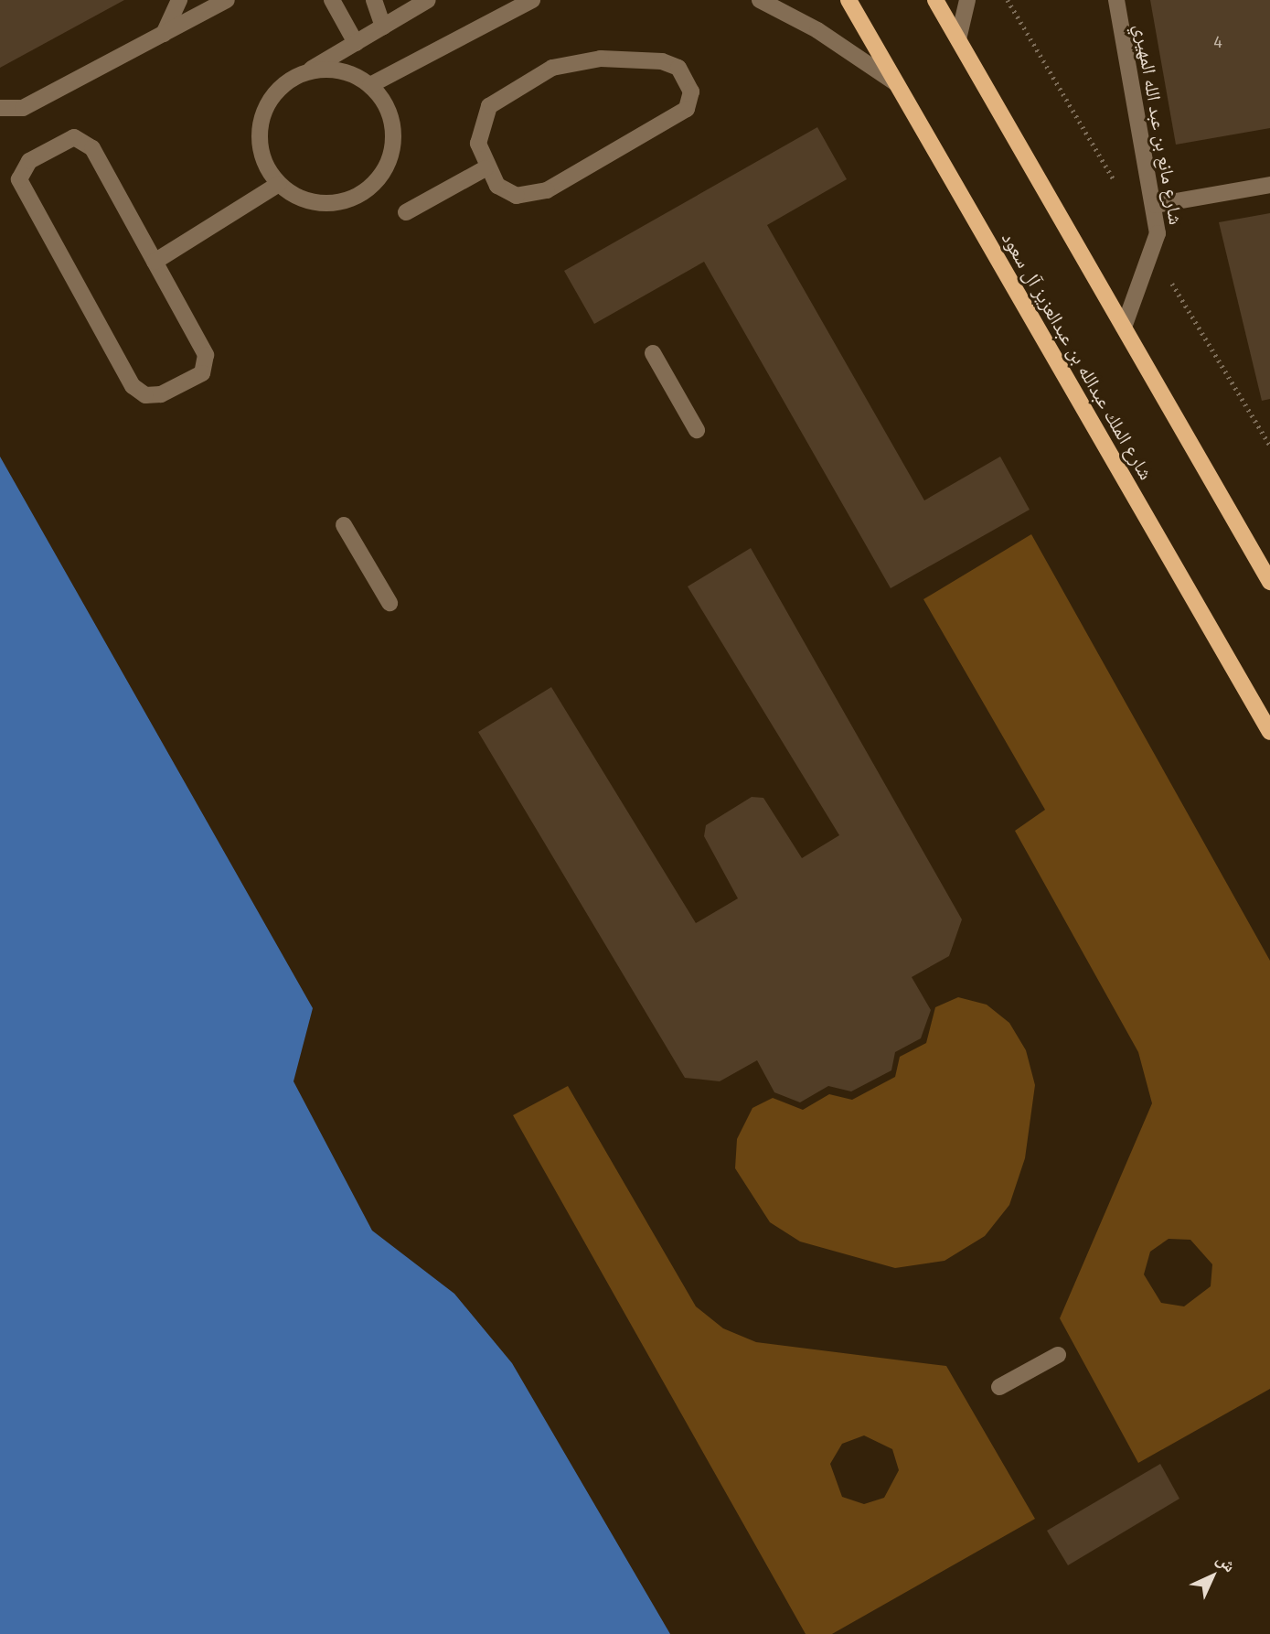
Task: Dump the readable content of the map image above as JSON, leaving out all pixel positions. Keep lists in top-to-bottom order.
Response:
{
  "streets": {
    "main road": ["شارع الملك عبدالله بن عبدالعزيز آل سعود"],
    "street": ["شارع مانع بن عبد الله المهيري"]
  },
  "house_numbers": ["4"],
  "north": "top right"
}
